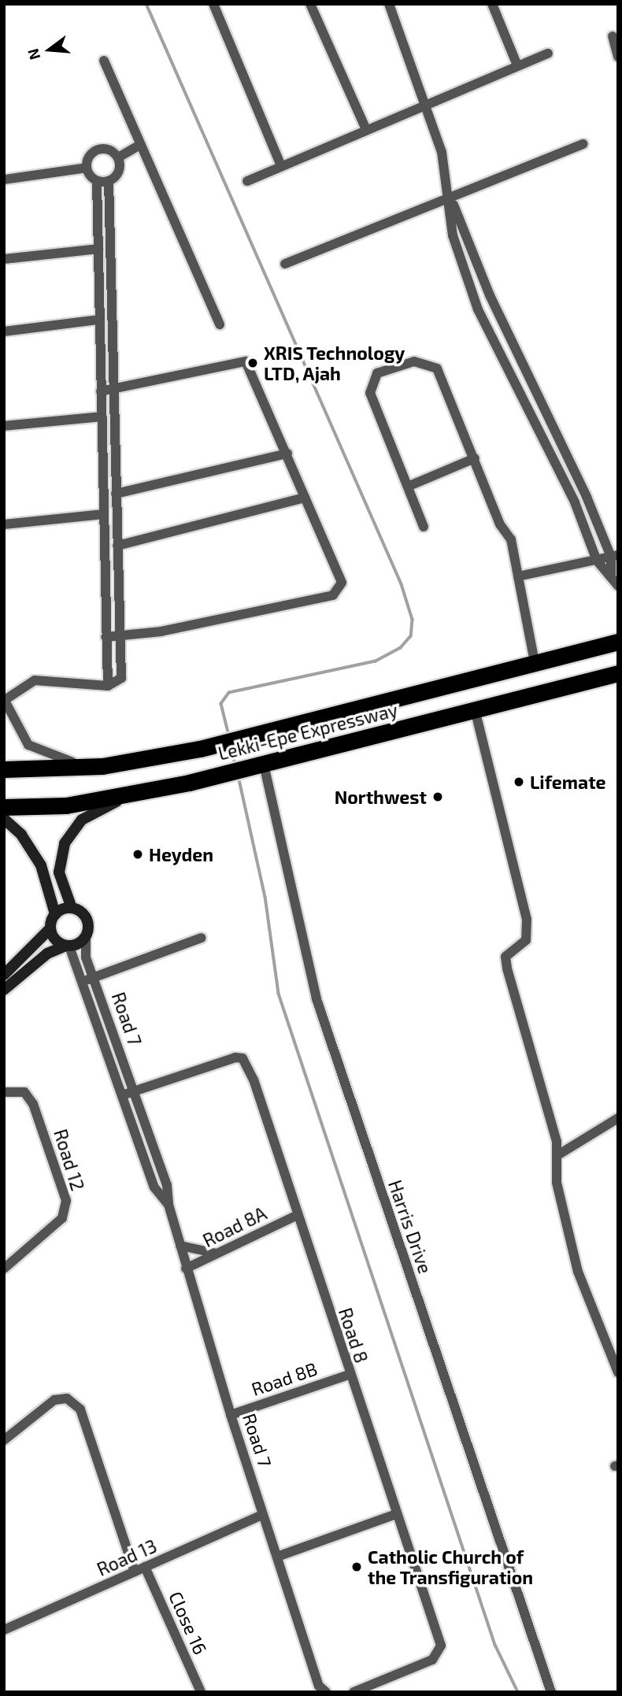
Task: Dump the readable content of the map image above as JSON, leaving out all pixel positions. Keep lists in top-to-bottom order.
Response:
{
  "streets": {
    "highway": ["Lekki-Epe Expressway"],
    "street": [
      "Road 7",
      "Road 12",
      "Road 8A",
      "Harris Drive",
      "Road 8",
      "Road 8B",
      "Road 13",
      "Close 16"
    ]
  },
  "crossings": [
    ["Lekki-Epe Expressway", "Harris Drive"],
    ["Road 7", "Road 8A"],
    ["Road 7", "Road 8"],
    ["Road 7", "Road 8B"],
    ["Road 7", "Road 13"],
    ["Road 8A", "Road 8"],
    ["Road 8", "Road 8B"],
    ["Road 13", "Close 16"]
  ],
  "places": [
    "XRIS Technology LTD, Ajah",
    "Lifemate",
    "Northwest",
    "Heyden",
    "Catholic Church of the Transfiguration"
  ],
  "north": "left"
}
